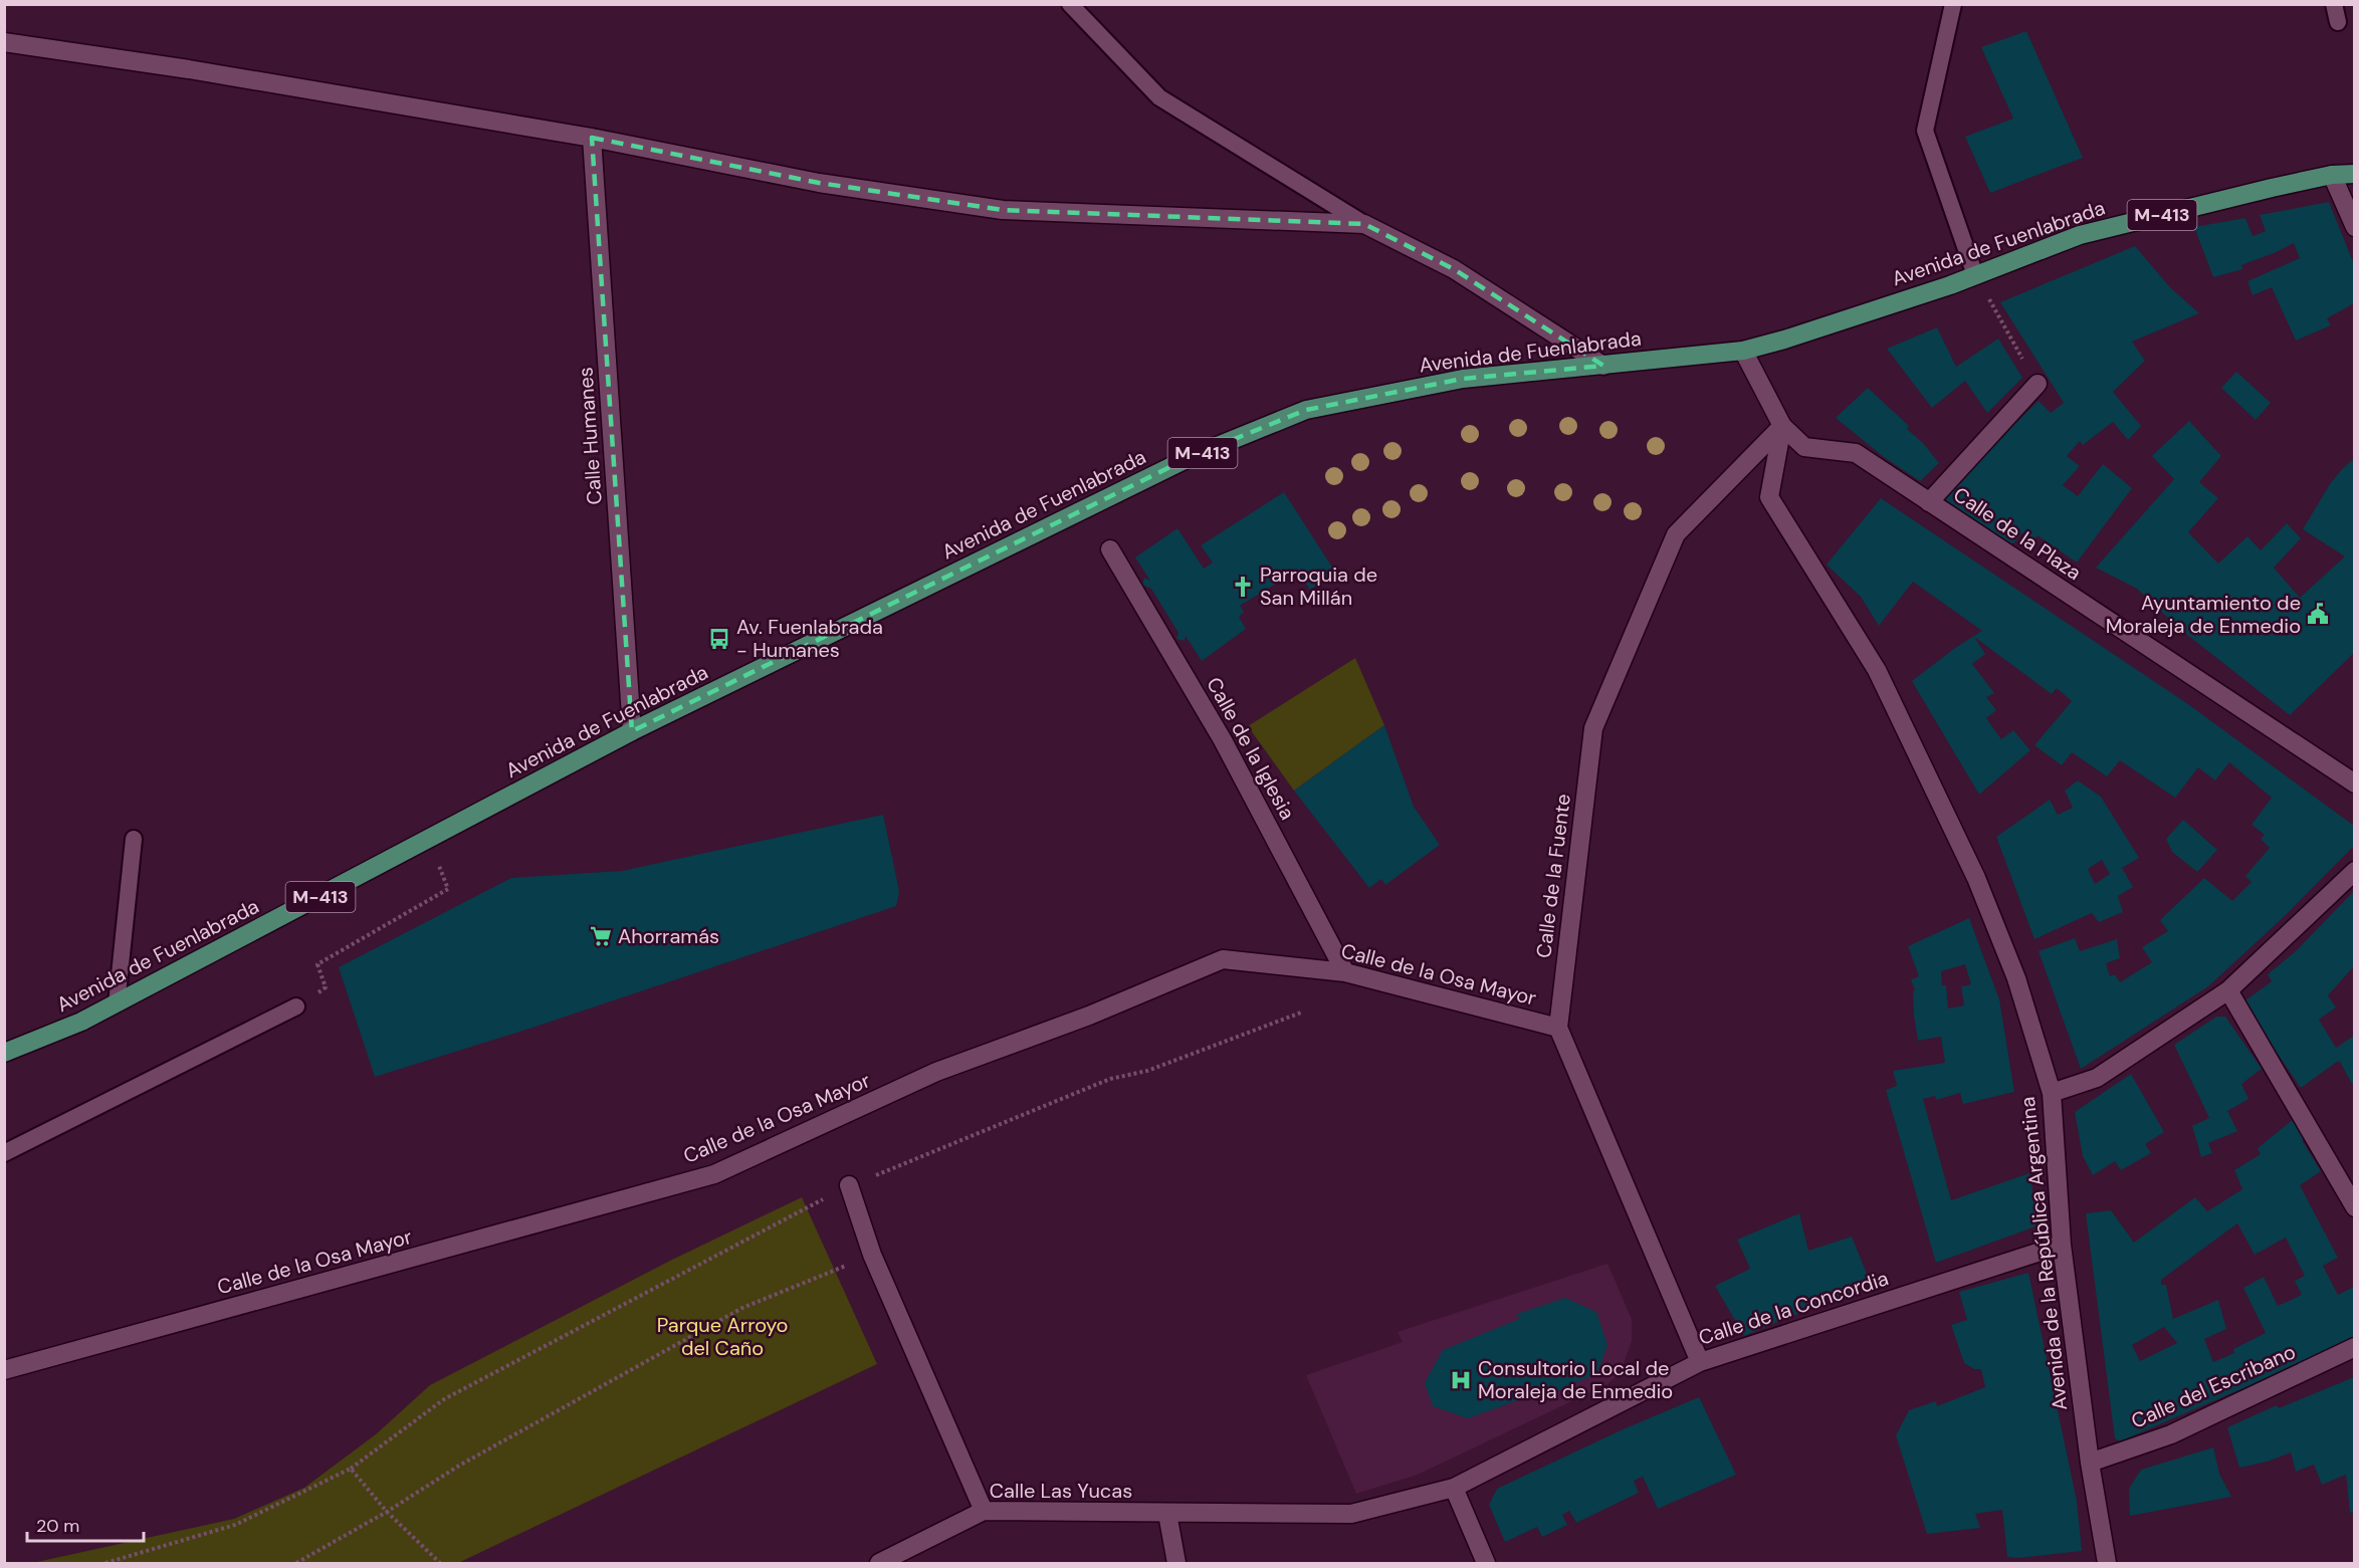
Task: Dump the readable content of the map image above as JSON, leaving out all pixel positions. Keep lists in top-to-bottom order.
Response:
{
  "streets": {
    "main road": ["M-413", "Avenida de Fuenlabrada"],
    "street": [
      "Calle Humanes",
      "Calle de la Plaza",
      "Calle de la Iglesia",
      "Calle de la Fuente",
      "Calle de la Osa Mayor",
      "Avenida de la República Argentina",
      "Calle de la Concordia",
      "Calle del Escribano",
      "Calle Las Yucas"
    ]
  },
  "crossings": [
    ["Avenida de Fuenlabrada", "Calle Humanes"],
    ["Avenida de Fuenlabrada", "Calle de la Plaza"],
    ["Calle de la Plaza", "Calle de la Fuente"],
    ["Calle de la Plaza", "Avenida de la República Argentina"],
    ["Calle de la Iglesia", "Calle de la Osa Mayor"],
    ["Calle de la Fuente", "Calle de la Osa Mayor"],
    ["Calle de la Fuente", "Avenida de la República Argentina"],
    ["Calle de la Fuente", "Calle de la Concordia"],
    ["Avenida de la República Argentina", "Calle de la Concordia"],
    ["Avenida de la República Argentina", "Calle del Escribano"],
    ["Calle de la Concordia", "Calle Las Yucas"]
  ],
  "parks": ["Parque Arroyo del Caño"],
  "places": {
    "church": ["Parroquia de San Millán"],
    "public building": ["Ayuntamiento de Moraleja de Enmedio"],
    "bus stop": ["Av. Fuenlabrada - Humanes"],
    "supermarket": ["Ahorramás"],
    "hospital": ["Consultorio Local de Moraleja de Enmedio"]
  },
  "scale_bar": "20 m"
}
